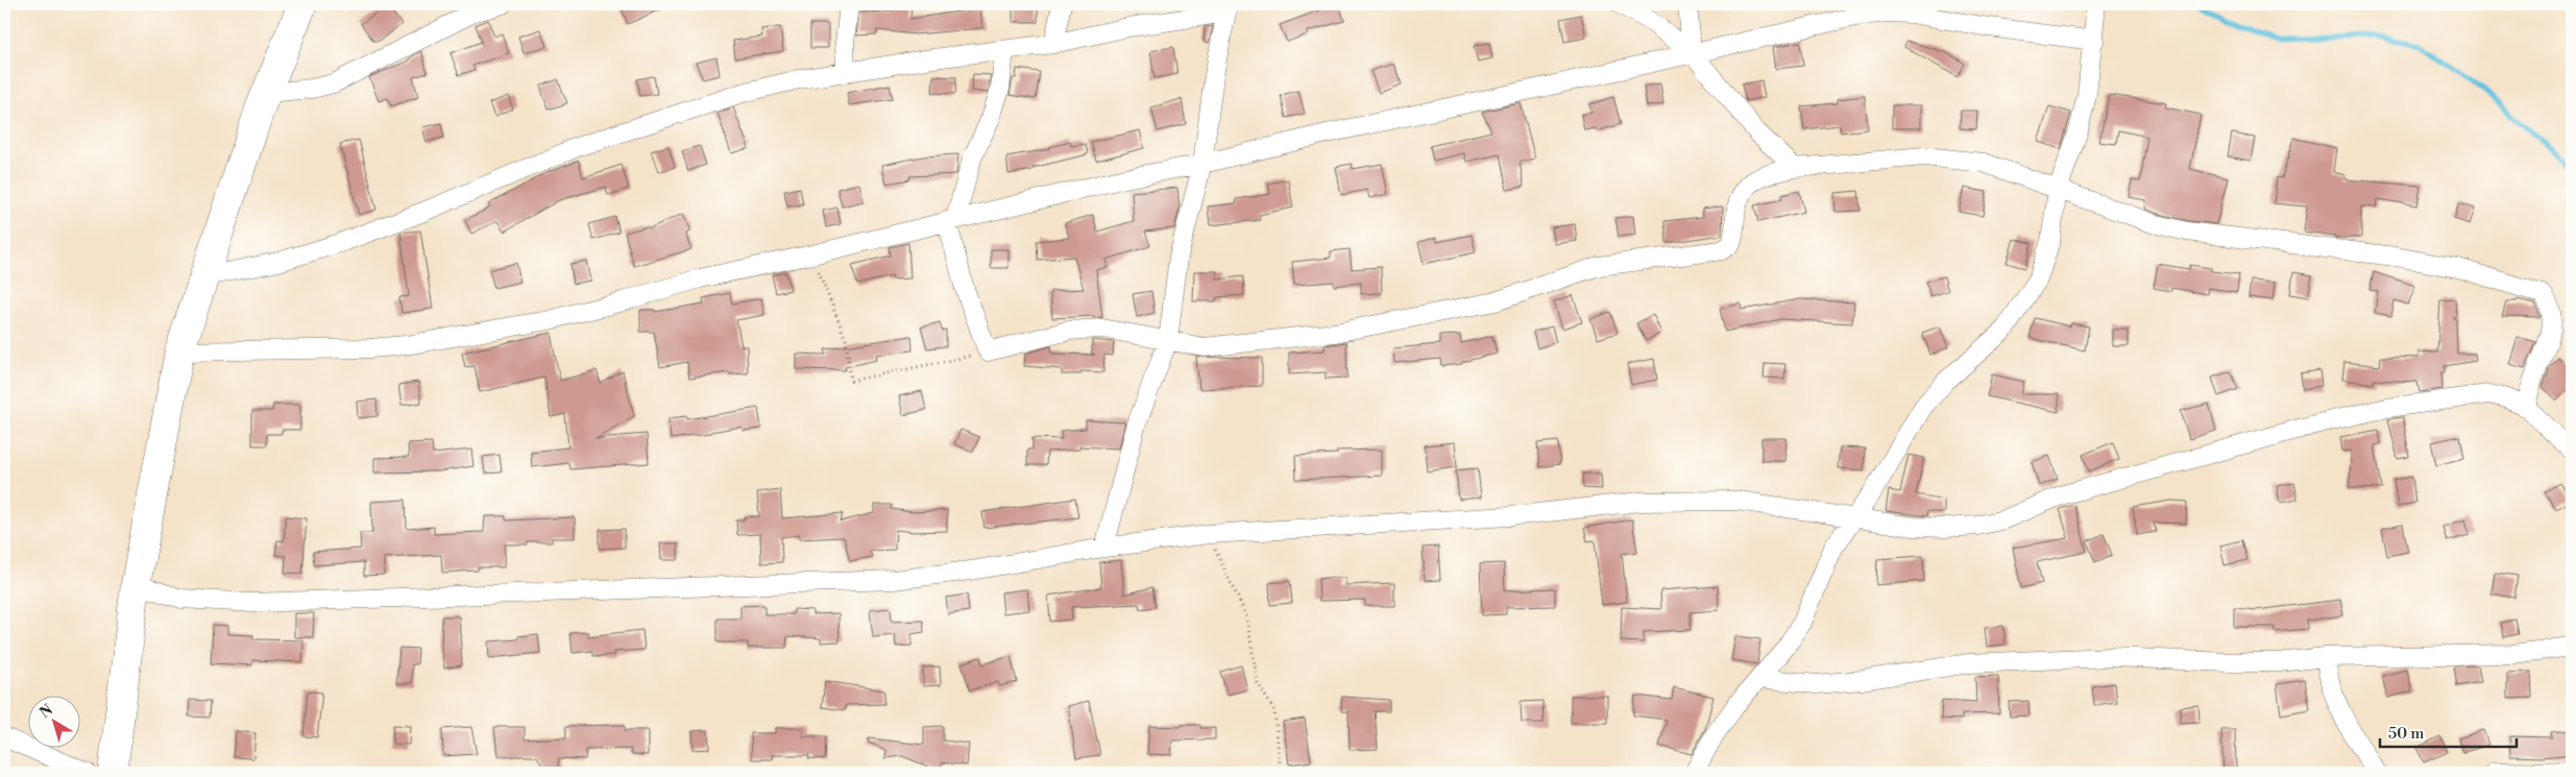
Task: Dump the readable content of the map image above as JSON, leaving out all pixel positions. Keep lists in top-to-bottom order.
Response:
{
  "scale_bar": "50 m",
  "north": "top left"
}
